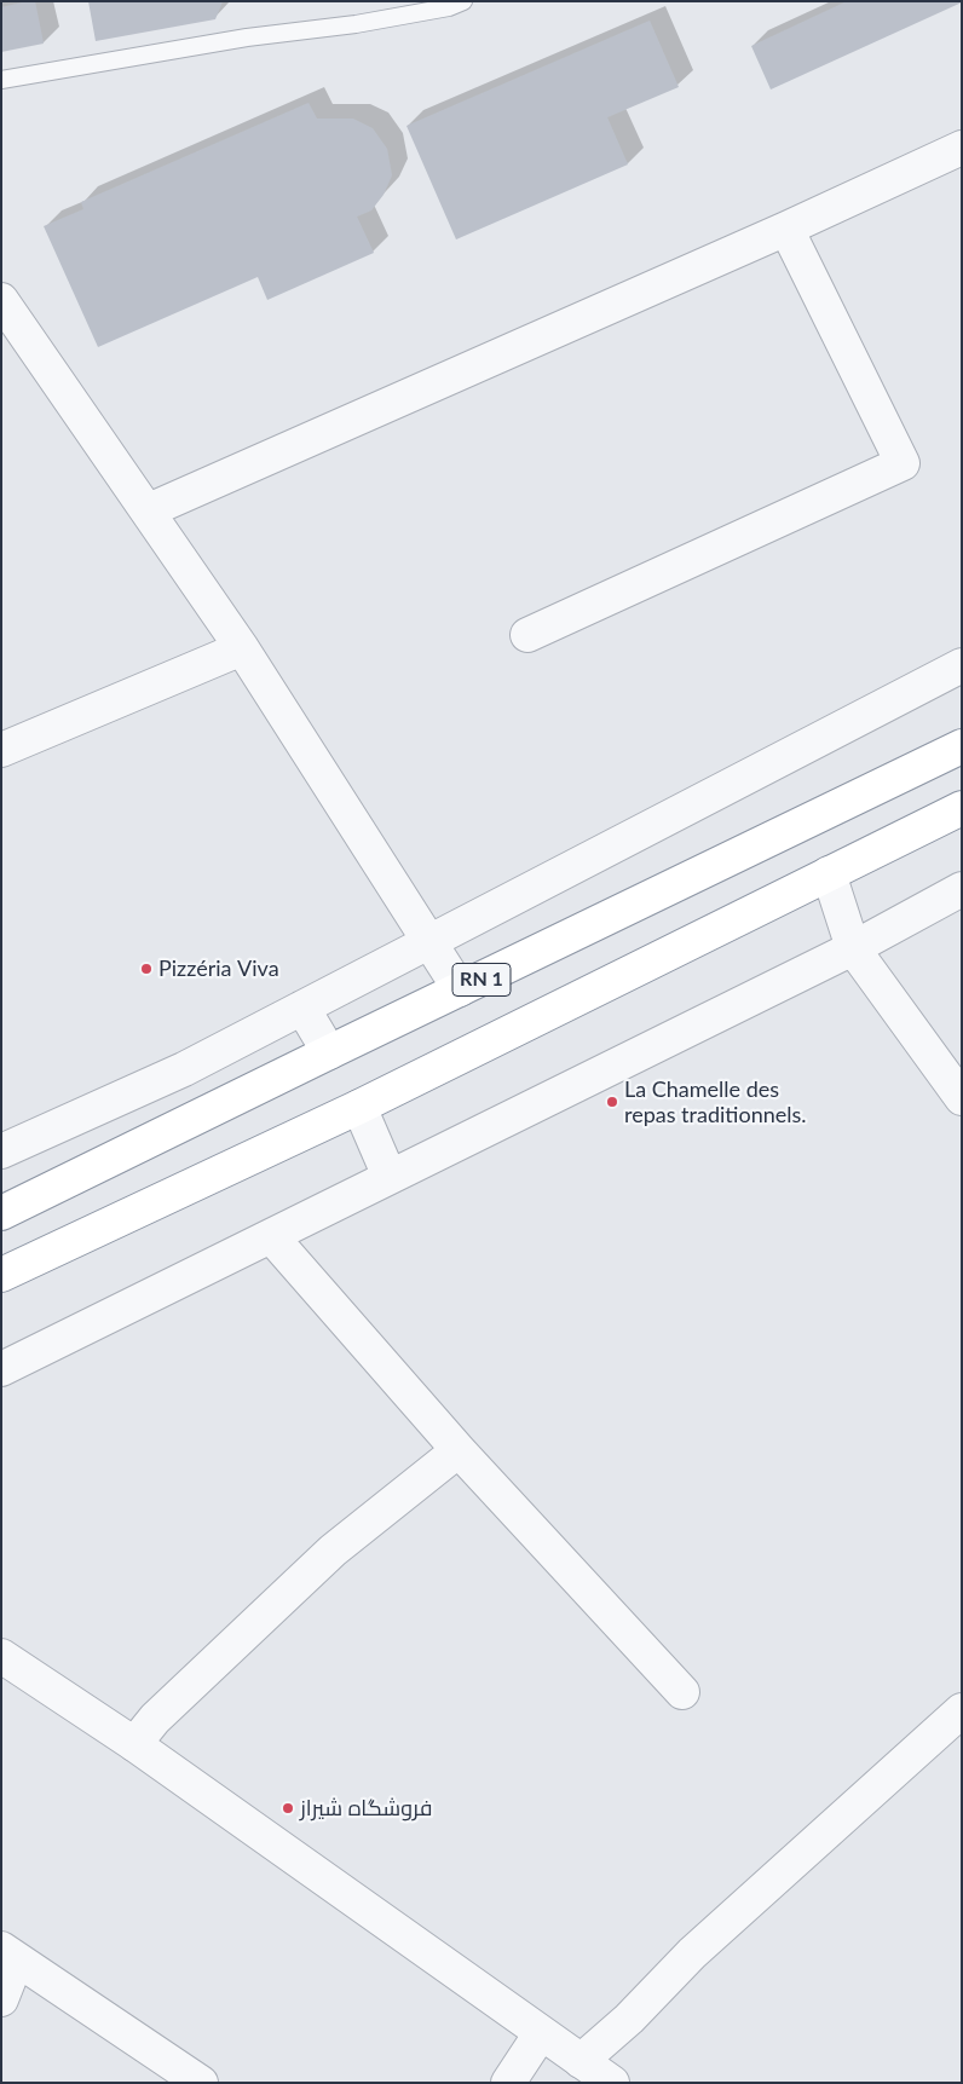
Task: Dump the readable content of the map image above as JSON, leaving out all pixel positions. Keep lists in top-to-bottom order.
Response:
{
  "streets": {
    "highway": ["RN 1"]
  },
  "places": ["Pizzéria Viva", "La Chamelle des repas traditionnels.", "فروشگاه شيراز"]
}
